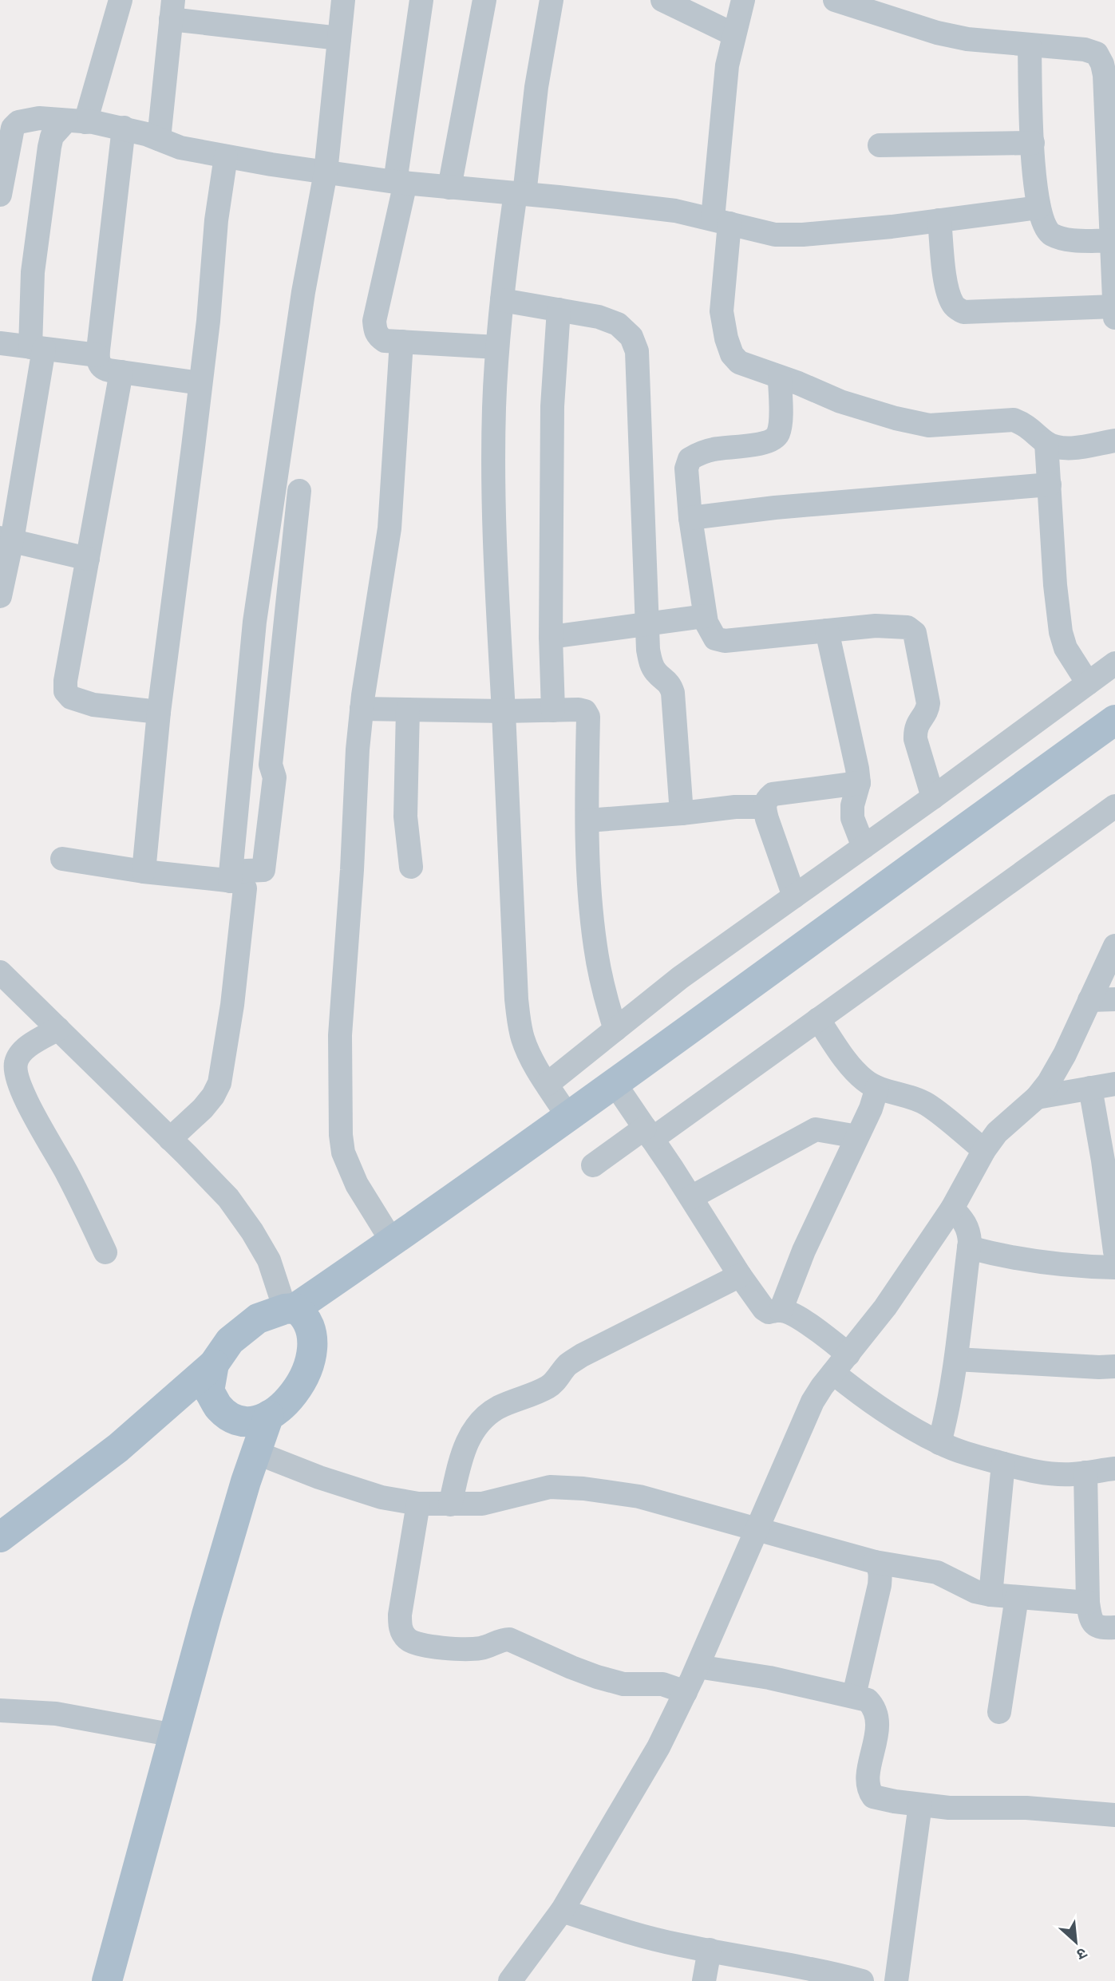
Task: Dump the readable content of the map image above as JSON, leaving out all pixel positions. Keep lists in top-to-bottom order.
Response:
{
  "north": "bottom right"
}
